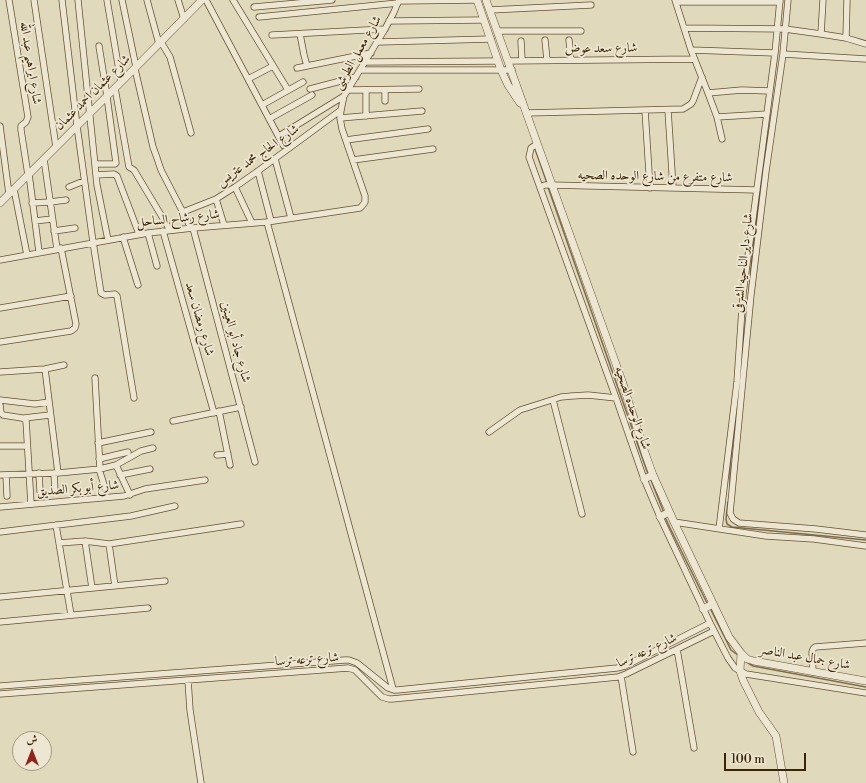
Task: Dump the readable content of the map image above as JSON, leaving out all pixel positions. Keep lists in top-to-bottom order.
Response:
{
  "streets": {
    "street": [
      "شارع سعد عوض",
      "شارع معمل الطرشى",
      "شارع ابراهيم عبد الله",
      "شارع عثمان احمد عثمان",
      "شارع الحاج محمد عتريس",
      "شارع متفرع من شارع الوحده الصحيه",
      "شارع رشاح الساحل",
      "شارع داير الناحيه الشرقى",
      "شارع رمضان سعد",
      "شارع جاد أبو العينين",
      "شارع الوحده الصحيه",
      "شارع أبو بكر الصديق",
      "شارع ترعه ترسا",
      "شارع جمال عبد الناصر"
    ]
  },
  "crossings": [
    ["شارع سعد عوض", "شارع الوحده الصحيه"],
    ["شارع معمل الطرشى", "شارع الحاج محمد عتريس"],
    ["شارع معمل الطرشى", "شارع رشاح الساحل"],
    ["شارع ابراهيم عبد الله", "شارع عثمان احمد عثمان"],
    ["شارع ابراهيم عبد الله", "شارع رشاح الساحل"],
    ["شارع عثمان احمد عثمان", "شارع جاد أبو العينين"],
    ["شارع الحاج محمد عتريس", "شارع جاد أبو العينين"],
    ["شارع متفرع من شارع الوحده الصحيه", "شارع داير الناحيه الشرقى"],
    ["شارع متفرع من شارع الوحده الصحيه", "شارع الوحده الصحيه"],
    ["شارع رشاح الساحل", "شارع رمضان سعد"],
    ["شارع رشاح الساحل", "شارع جاد أبو العينين"],
    ["شارع الوحده الصحيه", "شارع ترعه ترسا"],
    ["شارع الوحده الصحيه", "شارع جمال عبد الناصر"]
  ],
  "scale_bar": "100 m",
  "north": "top"
}
